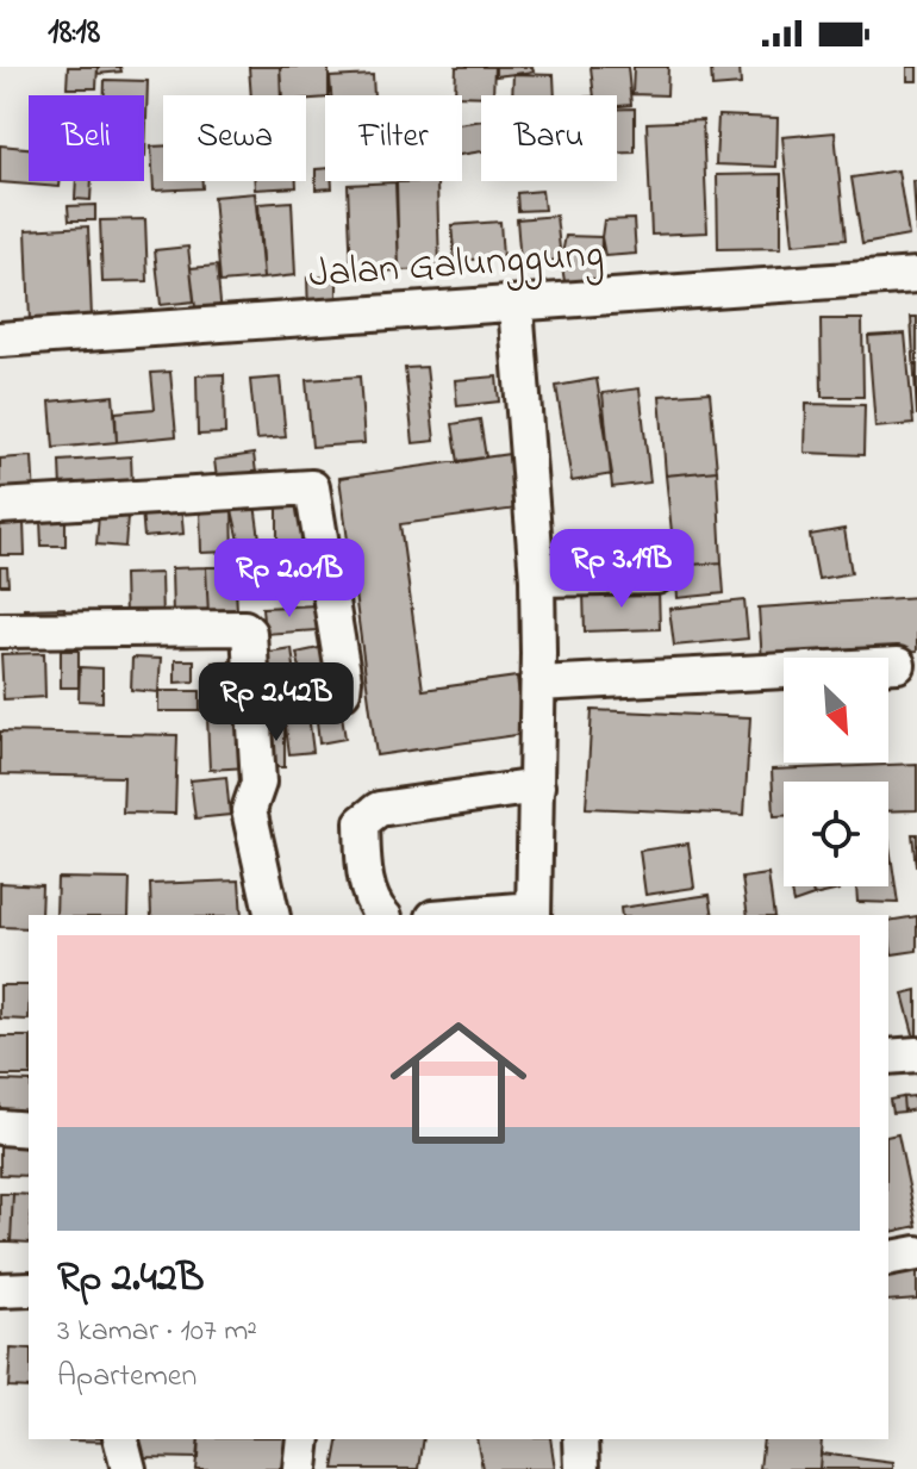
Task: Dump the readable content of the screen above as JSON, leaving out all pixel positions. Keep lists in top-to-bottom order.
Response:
{
  "streets": {
    "street": ["Jalan Galunggung"]
  },
  "north": "bottom right",
  "page": {
    "status": "18:18",
    "chip": [
      "Beli",
      "Sewa",
      "Filter",
      "Baru"
    ],
    "price": ["Rp 3.19B", "Rp 2.01B", "Rp 2.42B"],
    "list": [
      {
        "name": "Rp 2.42B",
        "note": "3 kamar · 107 m² · Apartemen"
      }
    ]
  }
}
